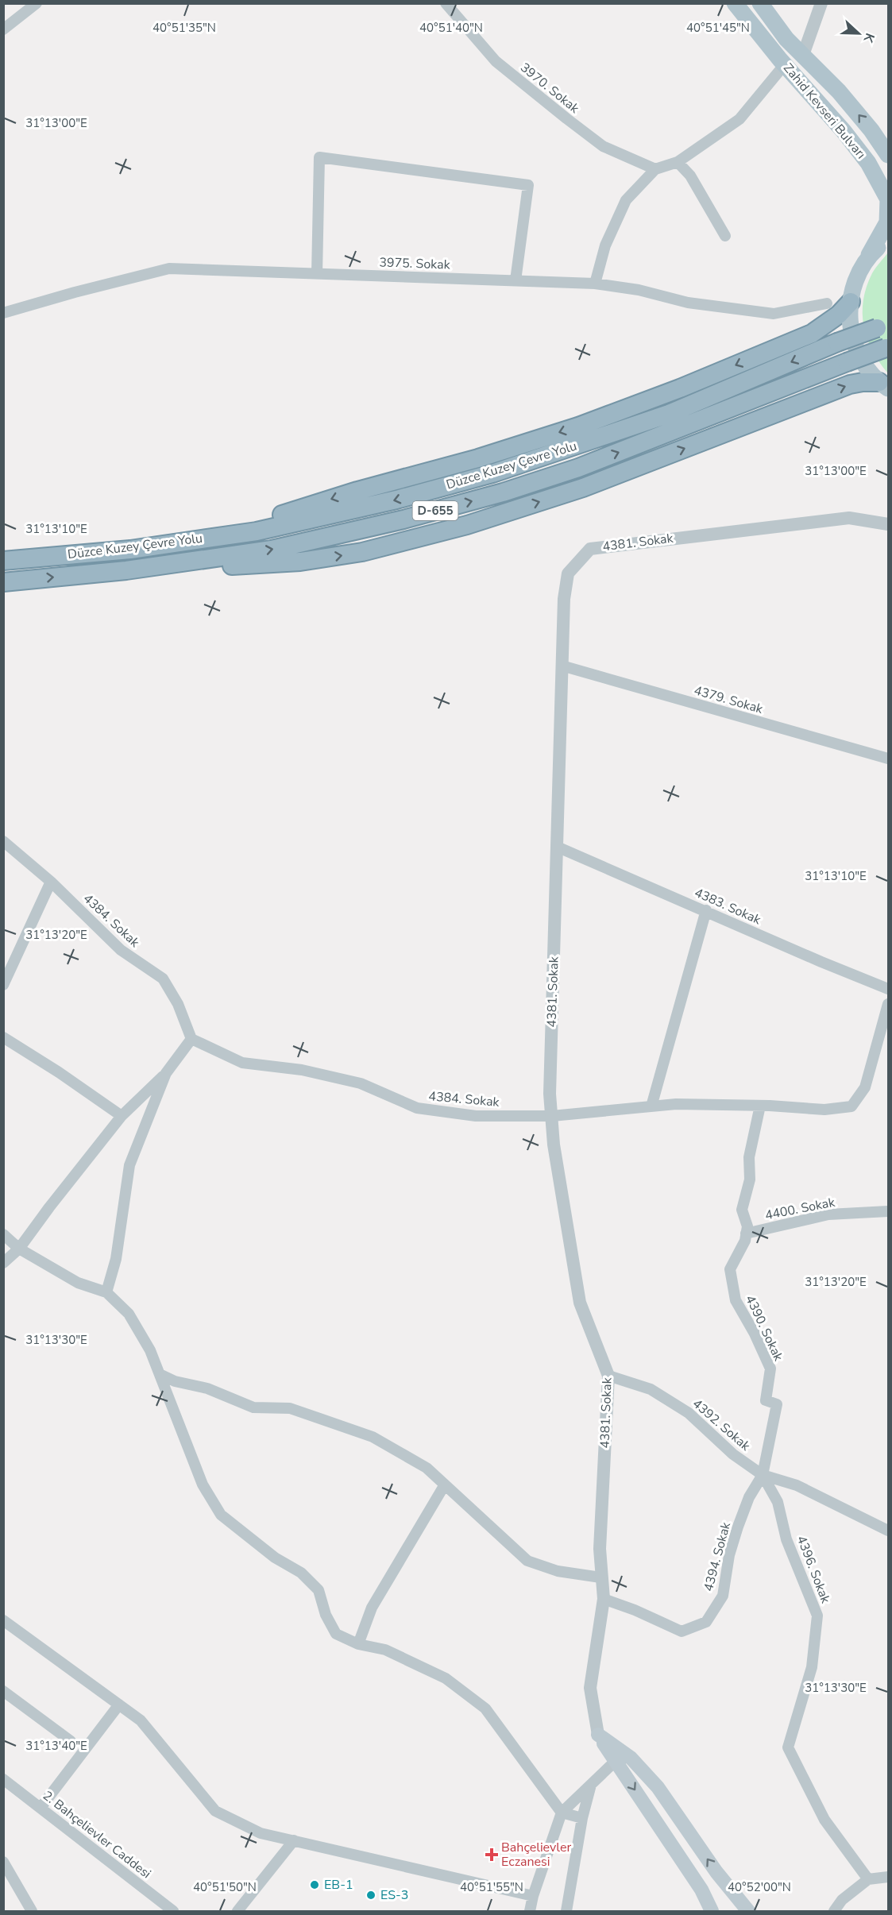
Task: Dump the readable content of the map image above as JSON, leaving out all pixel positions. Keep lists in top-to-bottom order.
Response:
{
  "streets": {
    "highway": ["Düzce Kuzey Çevre Yolu", "D-655"],
    "main road": ["Zahid Kevseri Bulvarı"],
    "street": [
      "3970. Sokak",
      "3975. Sokak",
      "4381. Sokak",
      "4379. Sokak",
      "4383. Sokak",
      "4384. Sokak",
      "4400. Sokak",
      "4390. Sokak",
      "4392. Sokak",
      "4394. Sokak",
      "4396. Sokak",
      "2. Bahçelievler Caddesi"
    ]
  },
  "crossings": [
    ["4381. Sokak", "4379. Sokak"],
    ["4381. Sokak", "4383. Sokak"],
    ["4381. Sokak", "4384. Sokak"],
    ["4381. Sokak", "4392. Sokak"],
    ["4381. Sokak", "4394. Sokak"],
    ["4400. Sokak", "4390. Sokak"],
    ["4390. Sokak", "4392. Sokak"],
    ["4390. Sokak", "4394. Sokak"],
    ["4390. Sokak", "4396. Sokak"],
    ["4392. Sokak", "4394. Sokak"],
    ["4392. Sokak", "4396. Sokak"],
    ["4394. Sokak", "4396. Sokak"]
  ],
  "places": {
    "health": ["Bahçelievler Eczanesi"],
    "other": ["EB-1", "ES-3"]
  },
  "north": "right",
  "coordinates": [
    "40°51'45\"N",
    "40°51'35\"N",
    "40°51'40\"N",
    "31°13'00\"E",
    "31°13'10\"E",
    "31°13'20\"E",
    "31°13'30\"E",
    "31°13'40\"E",
    "40°51'50\"N",
    "40°51'55\"N",
    "40°52'00\"N"
  ]
}
